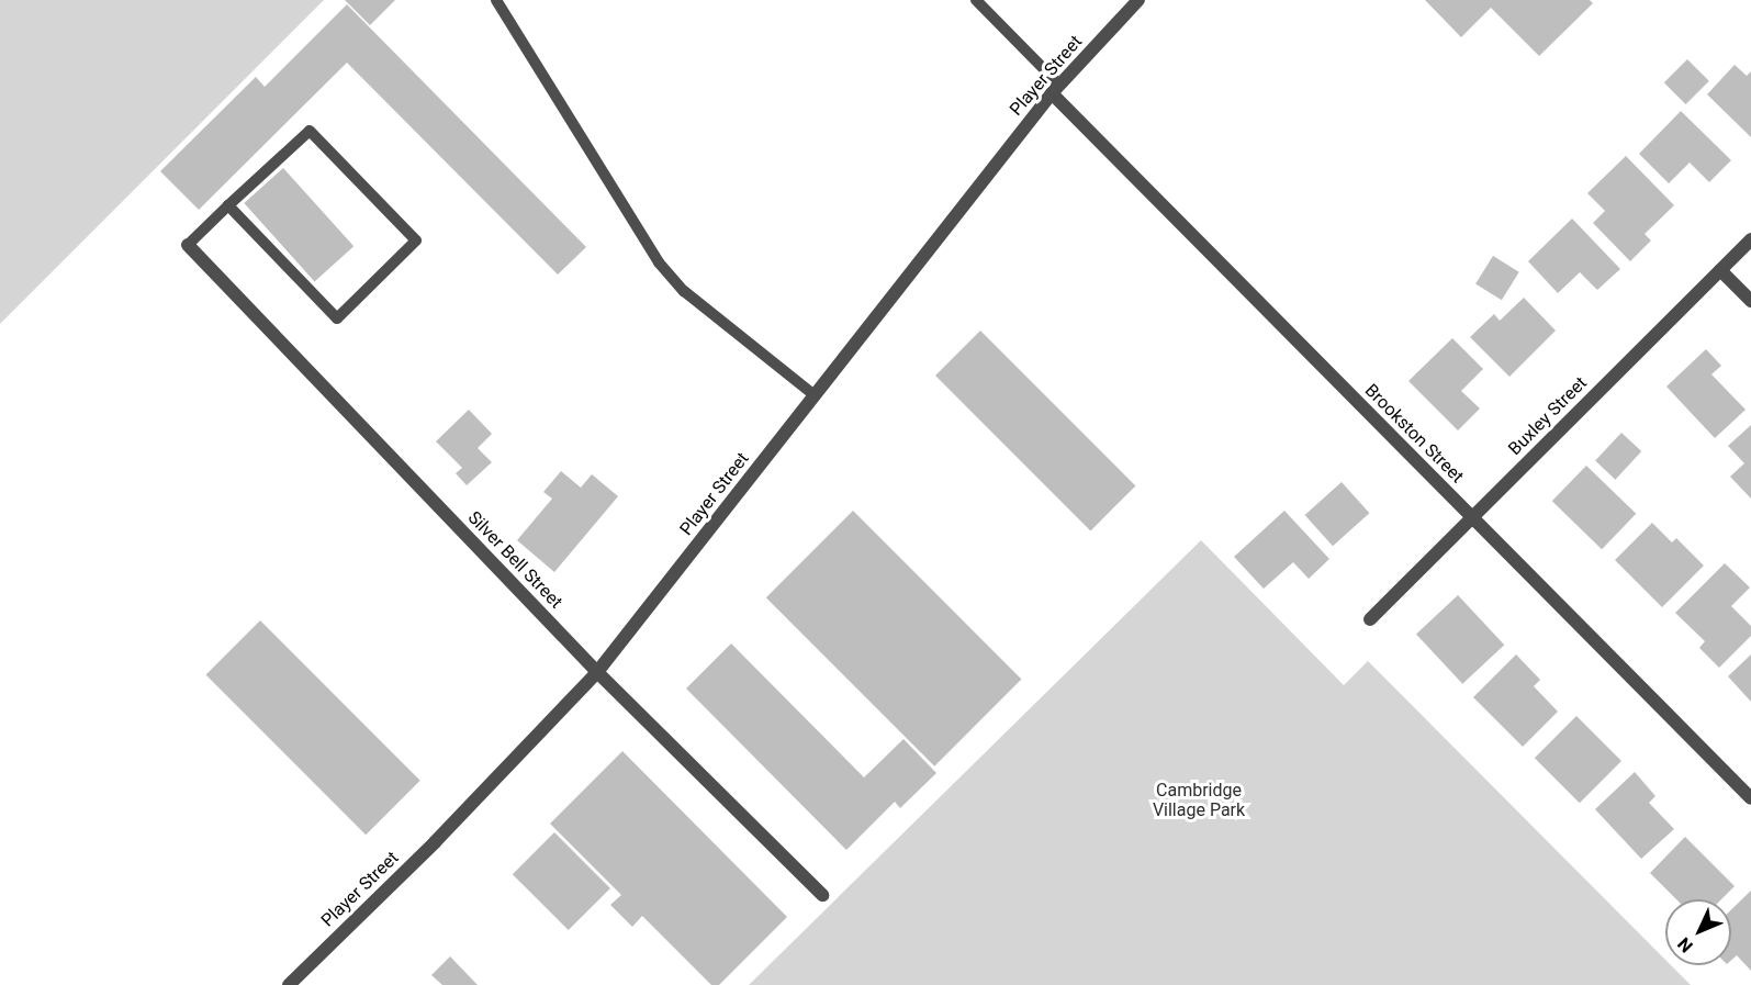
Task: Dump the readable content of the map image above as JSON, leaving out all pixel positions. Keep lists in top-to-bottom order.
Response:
{
  "streets": {
    "street": [
      "Player Street",
      "Buxley Street",
      "Brookston Street",
      "Silver Bell Street"
    ]
  },
  "crossings": [
    ["Player Street", "Brookston Street"],
    ["Player Street", "Silver Bell Street"],
    ["Buxley Street", "Brookston Street"]
  ],
  "parks": ["Cambridge Village Park"],
  "north": "bottom left"
}
